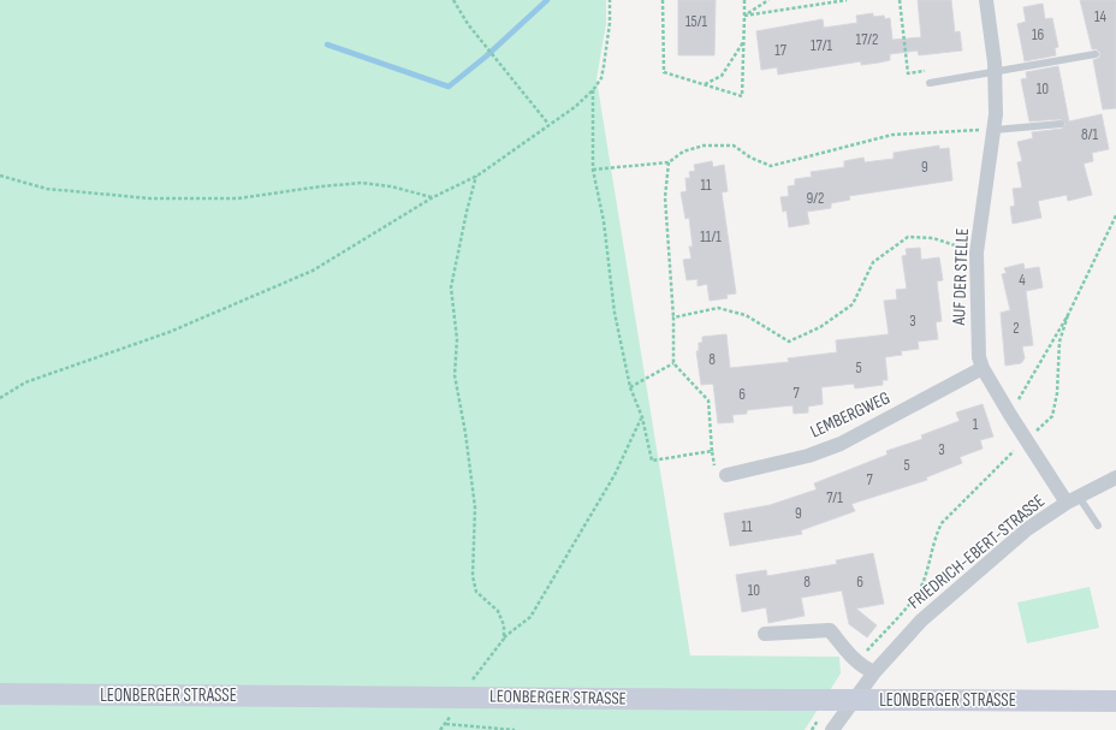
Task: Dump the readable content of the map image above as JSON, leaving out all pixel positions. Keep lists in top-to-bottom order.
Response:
{
  "streets": {
    "main road": ["LEONBERGER STRASSE"],
    "street": ["AUF DER STELLE", "LEMBERGWEG", "FRIEDRICH-EBERT-STRASSE"]
  },
  "crossings": [
    ["AUF DER STELLE", "LEMBERGWEG"],
    ["AUF DER STELLE", "FRIEDRICH-EBERT-STRASSE"]
  ],
  "house_numbers": [
    "14",
    "15/1",
    "16",
    "17/2",
    "17/1",
    "17",
    "10",
    "8/1",
    "9",
    "11",
    "9/2",
    "11/1",
    "4",
    "3",
    "2",
    "8",
    "5",
    "7",
    "6",
    "1",
    "3",
    "5",
    "7",
    "7/1",
    "9",
    "11",
    "8",
    "6",
    "10"
  ]
}
